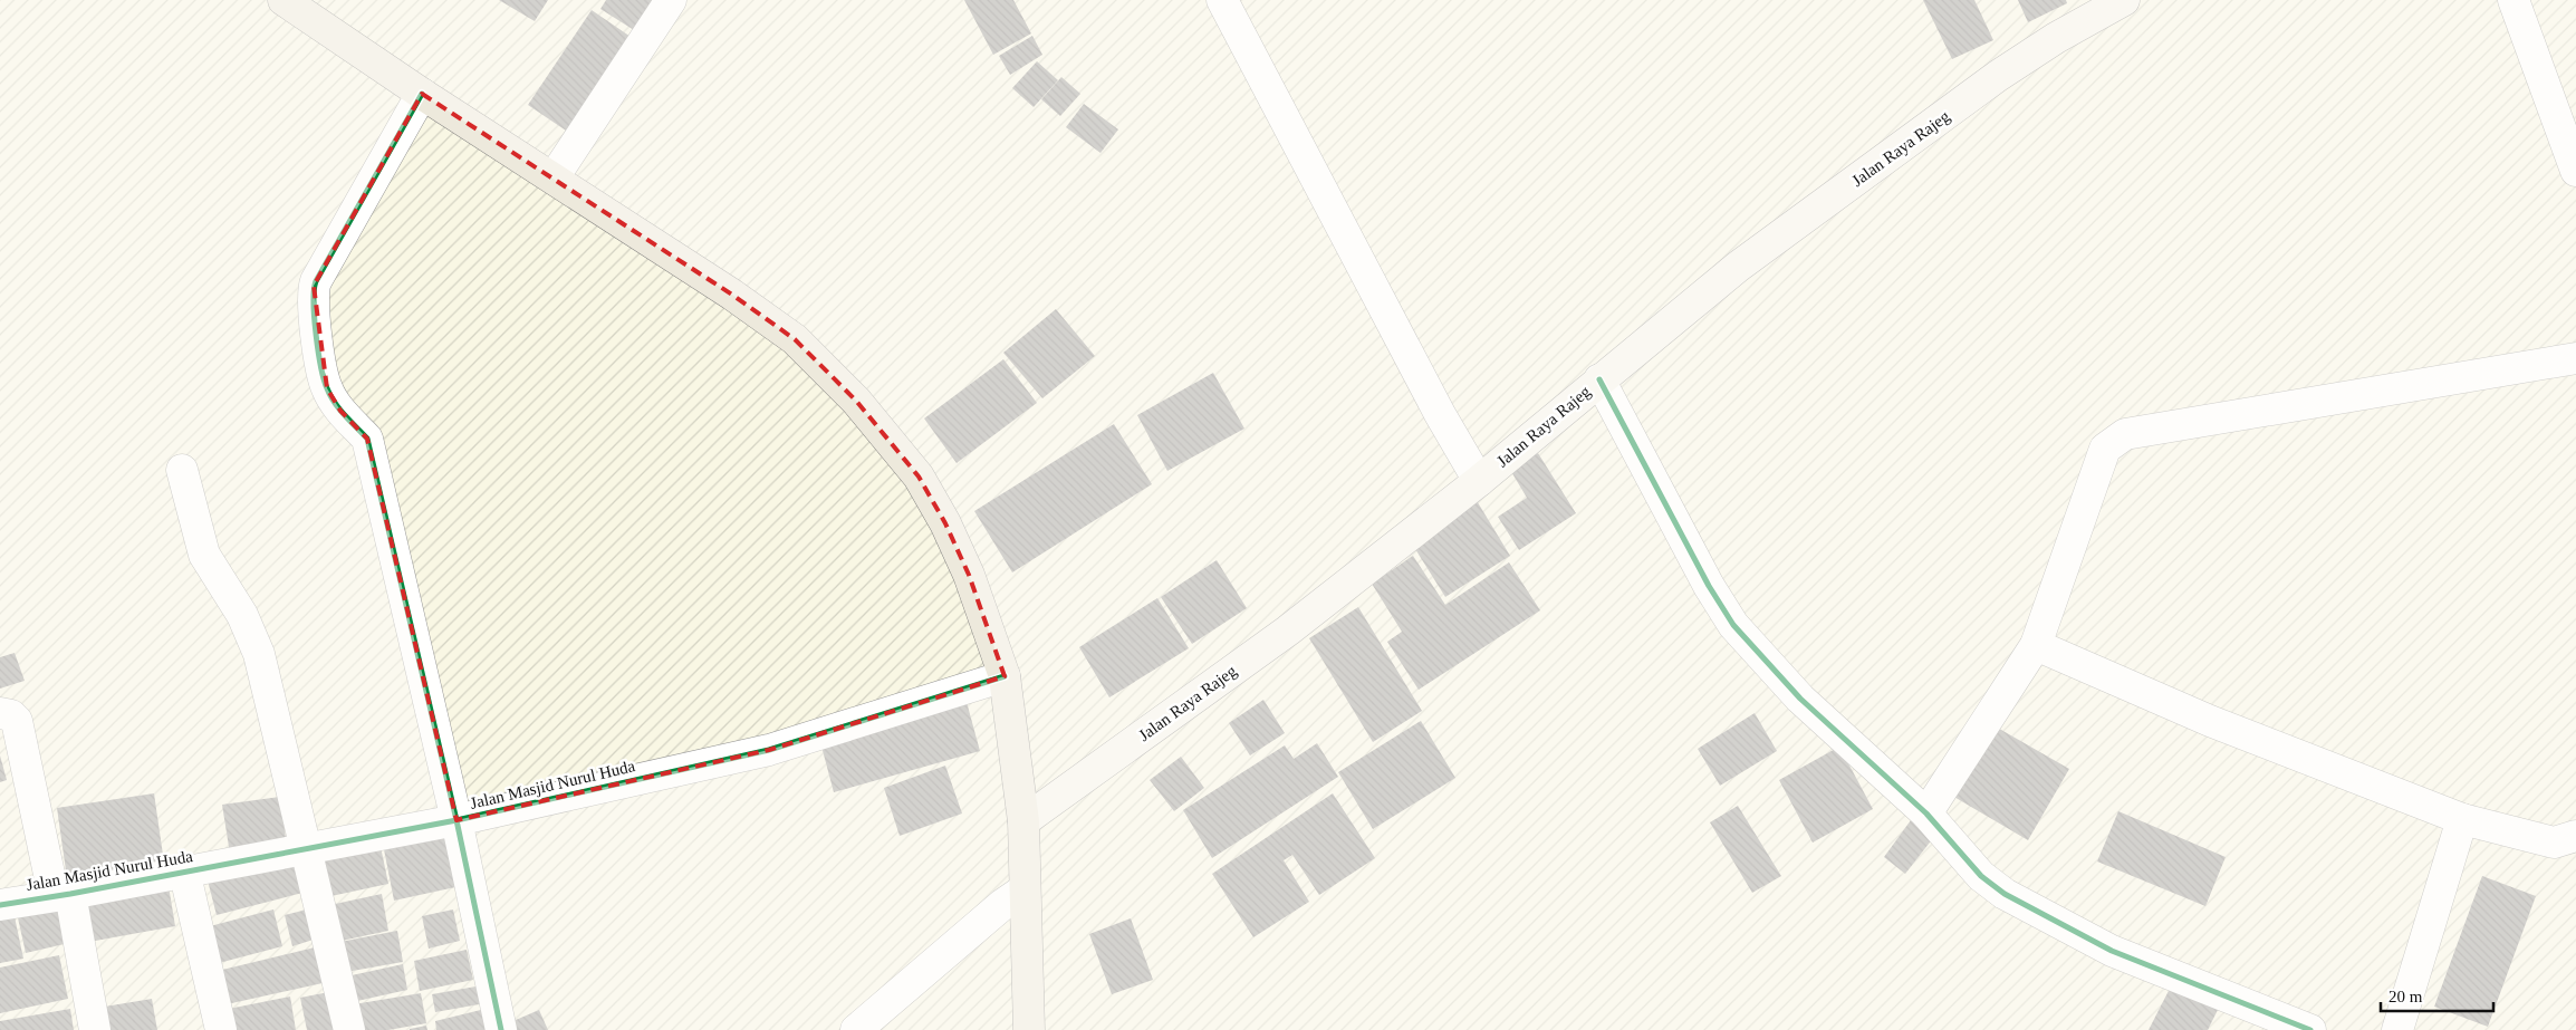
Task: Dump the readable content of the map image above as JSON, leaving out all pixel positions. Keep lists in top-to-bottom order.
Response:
{
  "streets": {
    "main road": ["Jalan Raya Rajeg"],
    "street": ["Jalan Masjid Nurul Huda"]
  },
  "scale_bar": "20 m"
}
